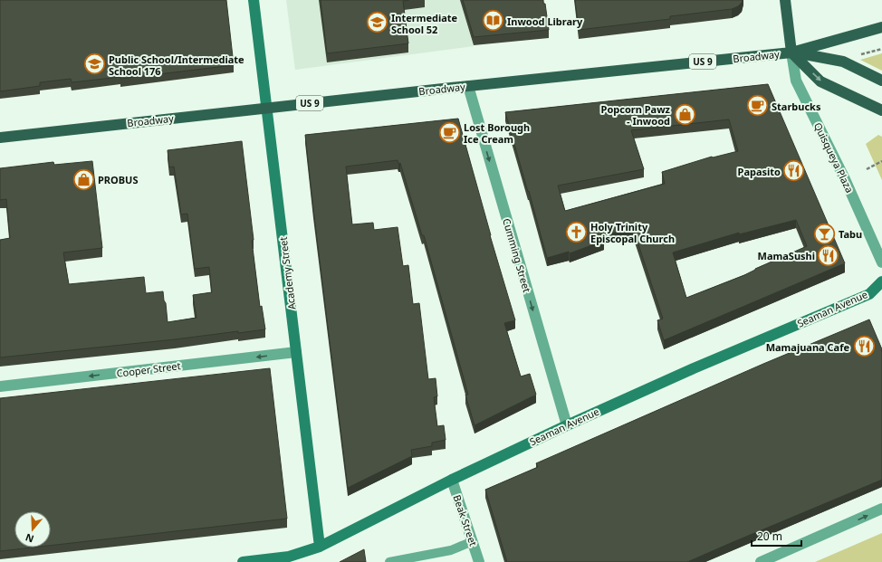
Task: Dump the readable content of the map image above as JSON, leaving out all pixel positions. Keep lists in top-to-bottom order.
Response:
{
  "streets": {
    "main road": ["Broadway", "US 9"],
    "street": [
      "Quisqueya Plaza",
      "Cumming Street",
      "Academy Street",
      "Seaman Avenue",
      "Cooper Street",
      "Beak Street"
    ]
  },
  "crossings": [
    ["Broadway", "Quisqueya Plaza"],
    ["Broadway", "Cumming Street"],
    ["Broadway", "Academy Street"],
    ["Cumming Street", "Seaman Avenue"],
    ["Academy Street", "Seaman Avenue"],
    ["Academy Street", "Cooper Street"],
    ["Seaman Avenue", "Beak Street"]
  ],
  "one_way": ["Cumming Street", "Cooper Street"],
  "places": {
    "library": ["Inwood Library"],
    "school or university": ["Intermediate School 52", "Public School/Intermediate School 176"],
    "cafe": ["Starbucks", "Lost Borough Ice Cream"],
    "shop": ["Popcorn Pawz - Inwood", "PROBUS"],
    "restaurant": ["Papasito", "MamaSushi", "Mamajuana Cafe"],
    "church": ["Holy Trinity Episcopal Church"],
    "bar": ["Tabu"]
  },
  "scale_bar": "20 m",
  "north": "bottom"
}
